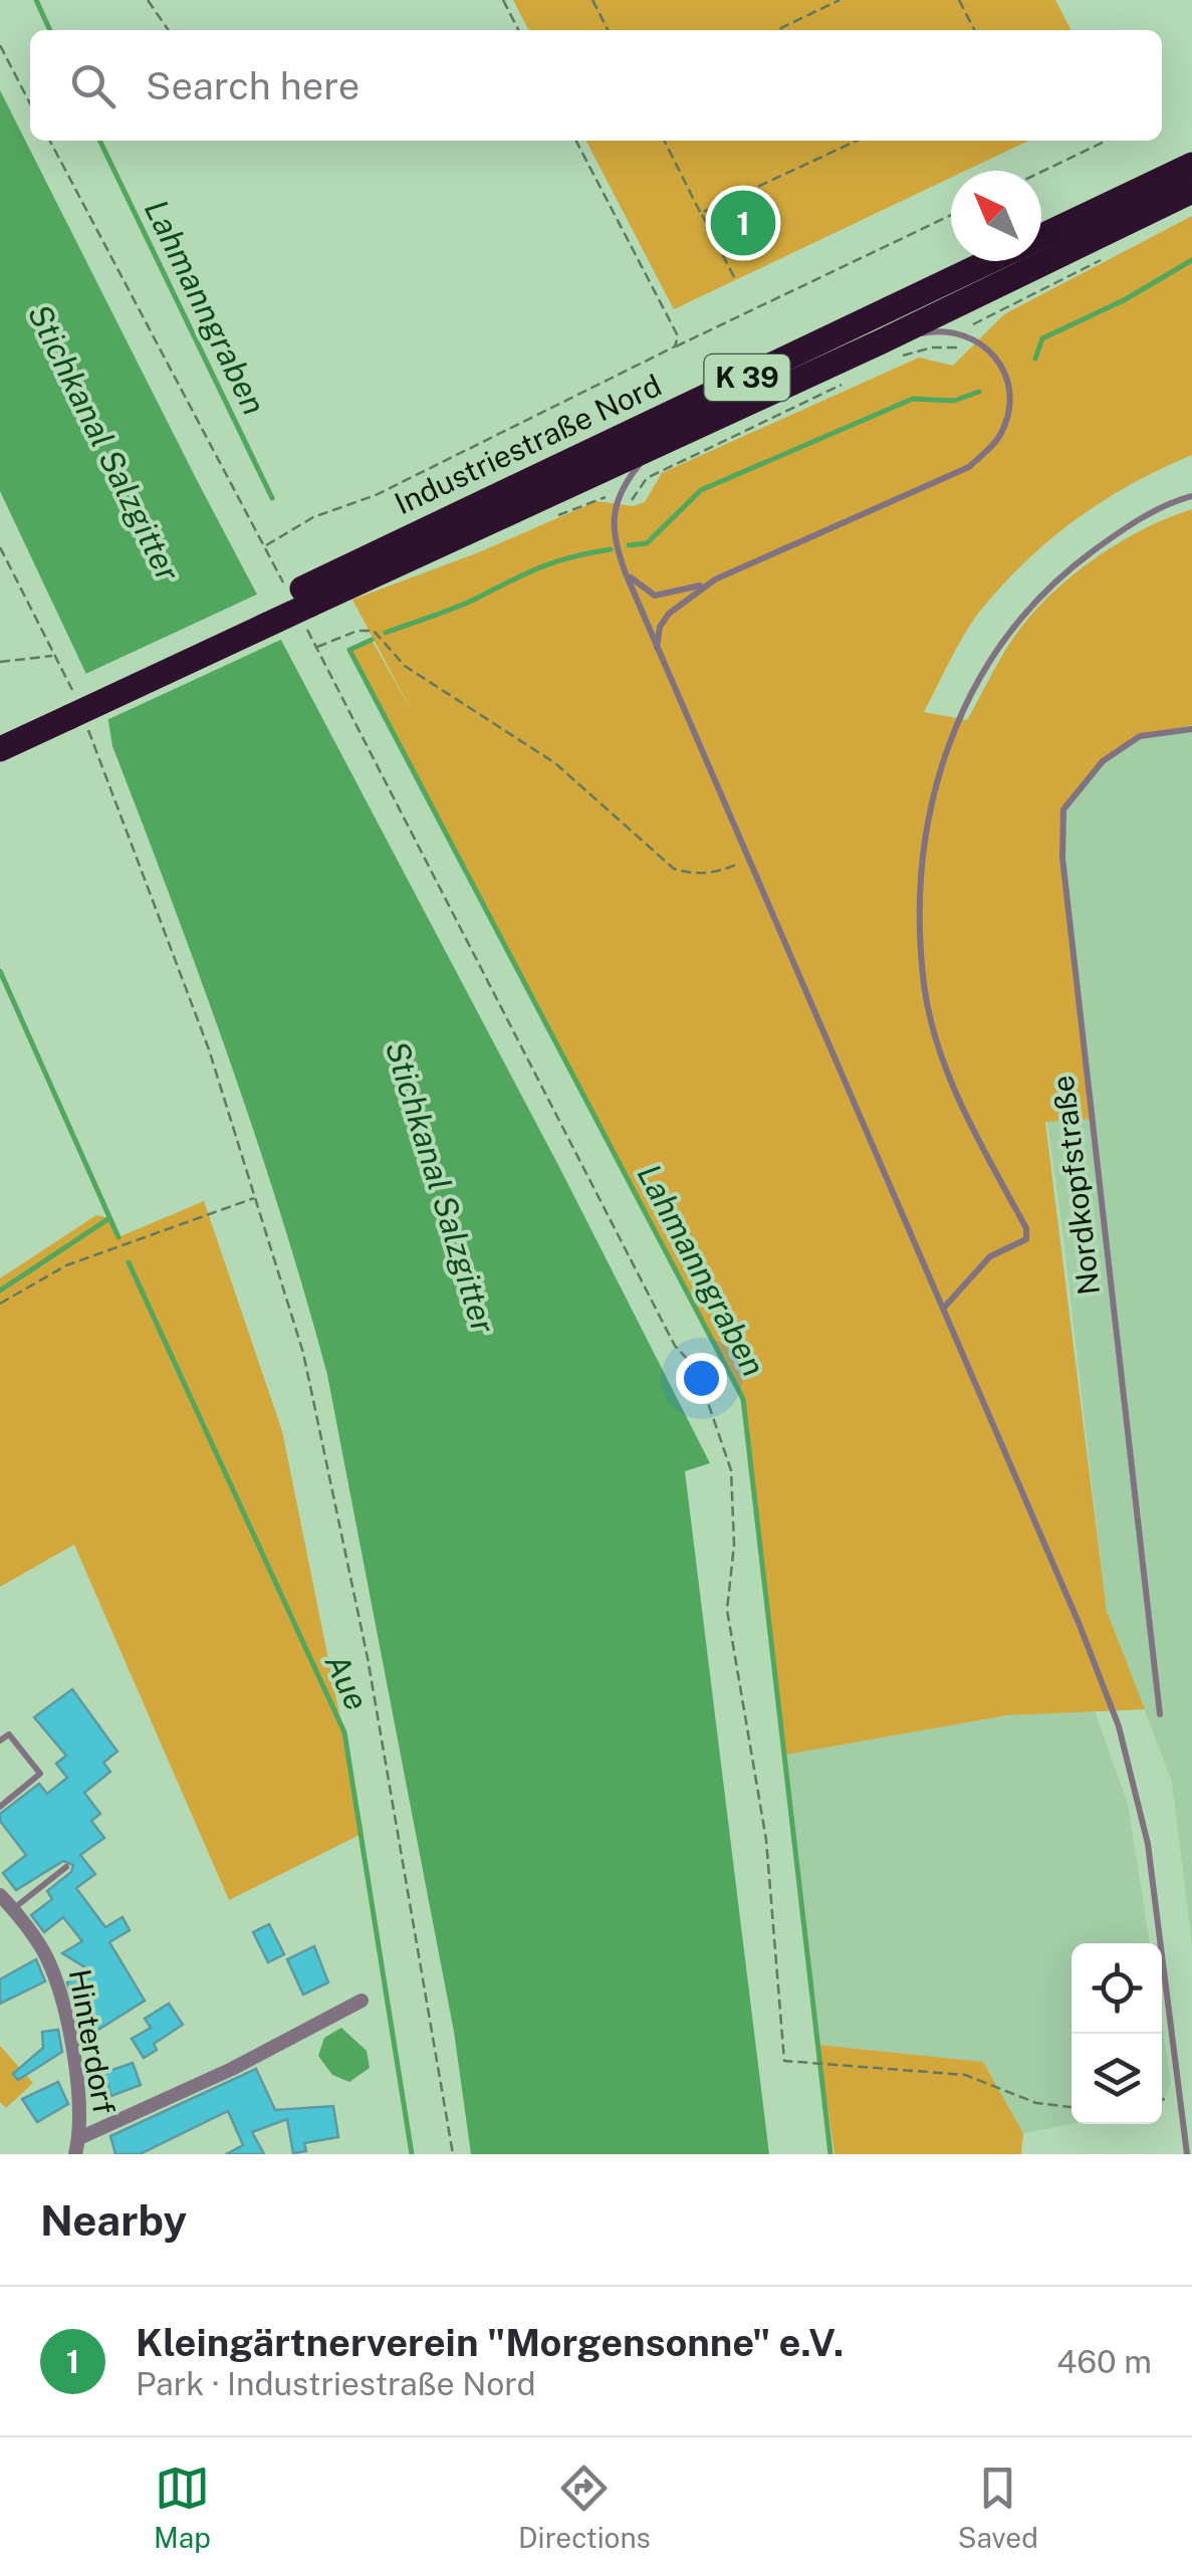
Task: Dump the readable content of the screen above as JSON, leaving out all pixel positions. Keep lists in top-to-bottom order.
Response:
{
  "streets": {
    "highway": ["K 39", "Industriestraße Nord"],
    "street": ["Hinterdorf"],
    "lane": ["Nordkopfstraße"]
  },
  "water": ["Lahmanngraben", "Stichkanal Salzgitter", "Aue"],
  "north": "top left",
  "page": {
    "search": "Search here",
    "pins": "1",
    "heading": "Nearby",
    "list": [
      {
        "mark": "1",
        "name": "Kleingärtnerverein \"Morgensonne\" e.V.",
        "note": "Park · Industriestraße Nord",
        "value": "460 m"
      }
    ],
    "nav": ["Map", "Directions", "Saved"]
  }
}
